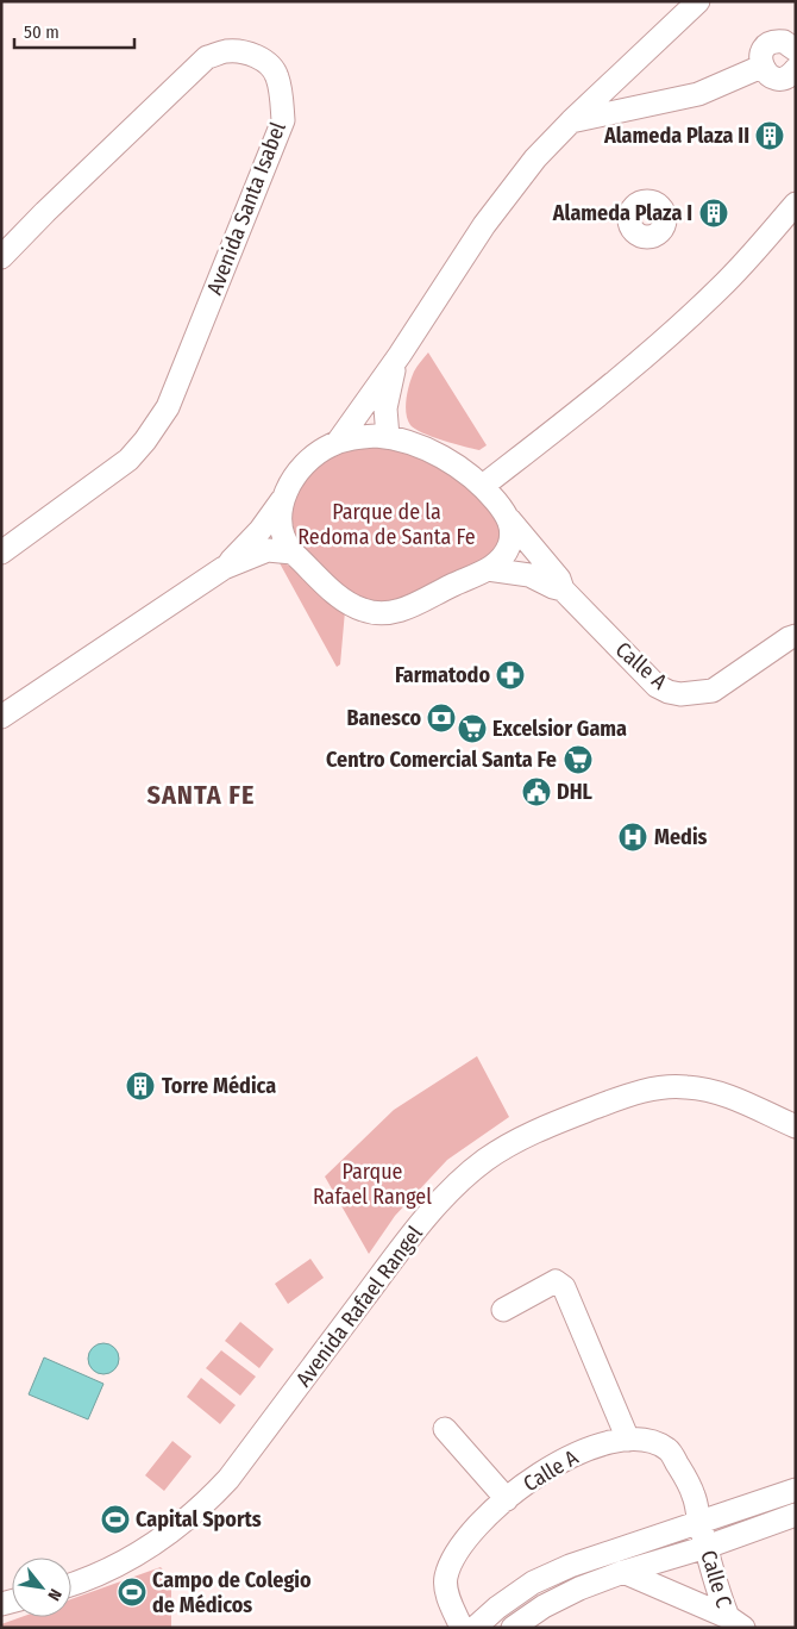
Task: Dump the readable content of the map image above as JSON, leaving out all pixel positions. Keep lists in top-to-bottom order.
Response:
{
  "streets": {
    "street": [
      "Avenida Santa Isabel",
      "Calle A",
      "Avenida Rafael Rangel",
      "Calle C"
    ]
  },
  "crossings": [
    ["Calle A", "Calle C"]
  ],
  "districts": ["SANTA FE"],
  "parks": ["Parque de la Redoma de Santa Fe", "Parque Rafael Rangel"],
  "places": {
    "building": ["Alameda Plaza II", "Alameda Plaza I", "Torre Médica"],
    "pharmacy": ["Farmatodo"],
    "bank": ["Banesco"],
    "supermarket": ["Excelsior Gama", "Centro Comercial Santa Fe"],
    "public building": ["DHL"],
    "hospital": ["Medis"],
    "sports": ["Capital Sports", "Campo de Colegio de Médicos"]
  },
  "scale_bar": "50 m",
  "north": "bottom right"
}
